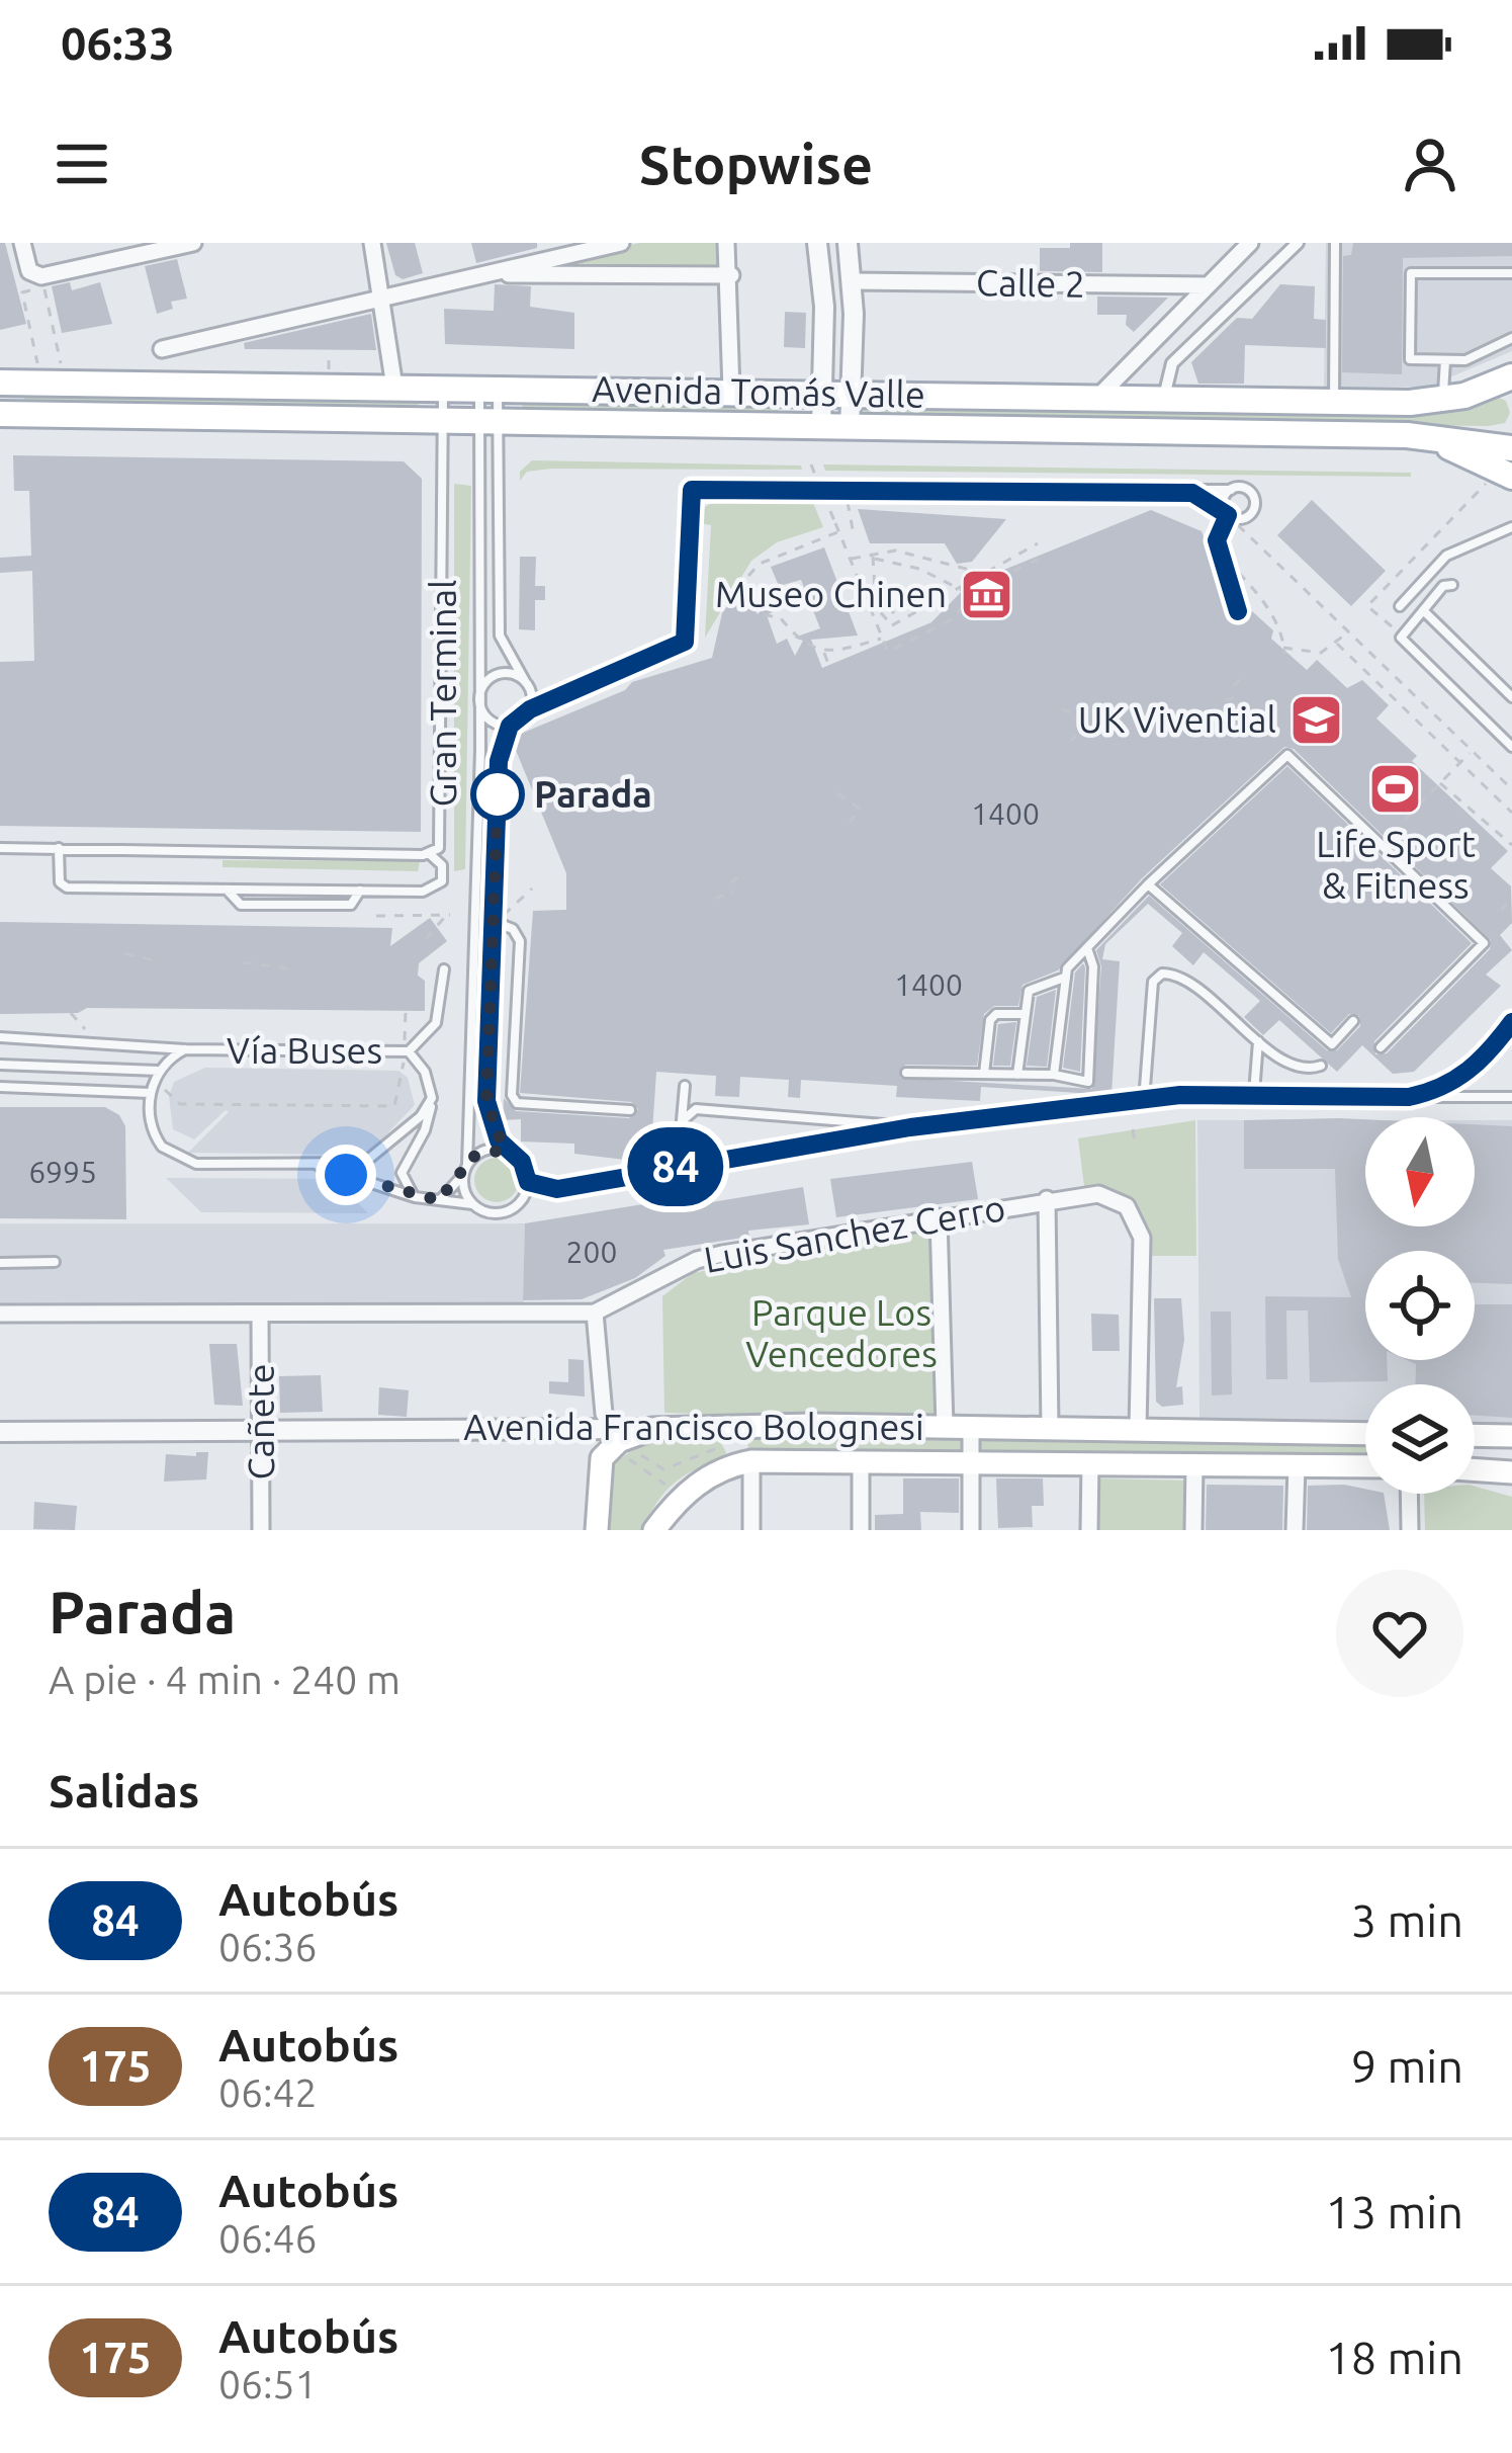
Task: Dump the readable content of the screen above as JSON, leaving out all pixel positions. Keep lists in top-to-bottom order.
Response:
{
  "streets": {
    "main road": ["Avenida Tomás Valle", "Avenida Francisco Bolognesi"],
    "street": ["Calle 2", "Luis Sanchez Cerro", "Cañete"],
    "lane": ["Gran Terminal", "Vía Buses"]
  },
  "crossings": [
    ["Avenida Tomás Valle", "Gran Terminal"],
    ["Luis Sanchez Cerro", "Cañete"],
    ["Luis Sanchez Cerro", "Avenida Francisco Bolognesi"],
    ["Cañete", "Avenida Francisco Bolognesi"]
  ],
  "parks": ["Parque Los Vencedores"],
  "places": {
    "museum": ["Museo Chinen"],
    "school or university": ["UK Vivential"],
    "sports": ["Life Sport & Fitness"],
    "other": ["Parada"]
  },
  "lines": ["bus line 84"],
  "house_numbers": [
    "1400",
    "1400",
    "6995",
    "200"
  ],
  "north": "bottom",
  "page": {
    "status": "06:33",
    "header": "Stopwise",
    "on_map": "84",
    "heading": [
      ["Parada", "A pie · 4 min · 240 m"],
      "Salidas"
    ],
    "list": [
      {
        "mark": "84",
        "name": "Autobús",
        "note": "06:36",
        "value": "3 min"
      },
      {
        "mark": "175",
        "name": "Autobús",
        "note": "06:42",
        "value": "9 min"
      },
      {
        "mark": "84",
        "name": "Autobús",
        "note": "06:46",
        "value": "13 min"
      },
      {
        "mark": "175",
        "name": "Autobús",
        "note": "06:51",
        "value": "18 min"
      }
    ]
  }
}
